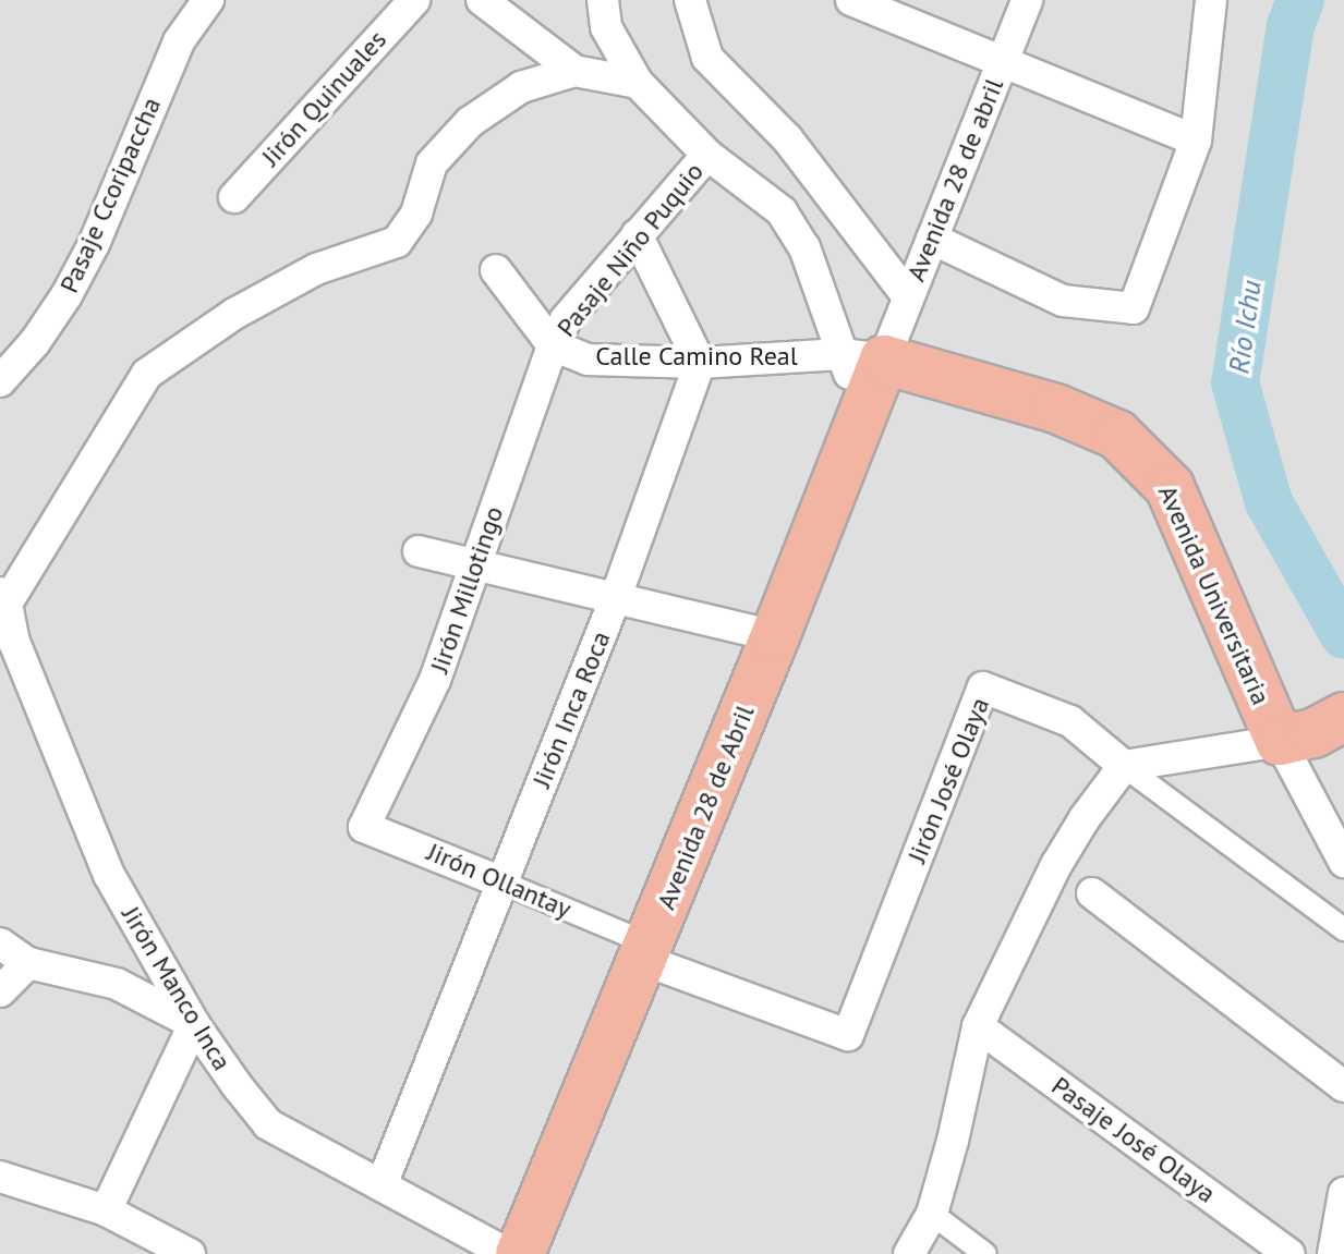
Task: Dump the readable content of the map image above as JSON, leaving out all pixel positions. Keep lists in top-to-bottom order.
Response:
{
  "streets": {
    "highway": ["Avenida Universitaria", "Avenida 28 de Abril"],
    "street": [
      "Jirón Quinuales",
      "Avenida 28 de abril",
      "Pasaje Ccoripaccha",
      "Pasaje Niño Puquio",
      "Calle Camino Real",
      "Jirón Millotingo",
      "Jirón Inca Roca",
      "Jirón José Olaya",
      "Jirón Ollantay",
      "Jirón Manco Inca",
      "Pasaje José Olaya"
    ]
  },
  "crossings": [
    ["Avenida 28 de abril", "Calle Camino Real"],
    ["Avenida 28 de abril", "Avenida Universitaria"],
    ["Avenida 28 de abril", "Avenida 28 de Abril"],
    ["Pasaje Niño Puquio", "Calle Camino Real"],
    ["Pasaje Niño Puquio", "Jirón Millotingo"],
    ["Calle Camino Real", "Jirón Millotingo"],
    ["Calle Camino Real", "Avenida Universitaria"],
    ["Calle Camino Real", "Jirón Inca Roca"],
    ["Calle Camino Real", "Avenida 28 de Abril"],
    ["Jirón Millotingo", "Jirón Ollantay"],
    ["Avenida Universitaria", "Avenida 28 de Abril"],
    ["Jirón Inca Roca", "Jirón Ollantay"],
    ["Jirón Inca Roca", "Jirón Manco Inca"],
    ["Jirón José Olaya", "Jirón Ollantay"],
    ["Avenida 28 de Abril", "Jirón Ollantay"]
  ],
  "water": ["Río Ichu"]
}
